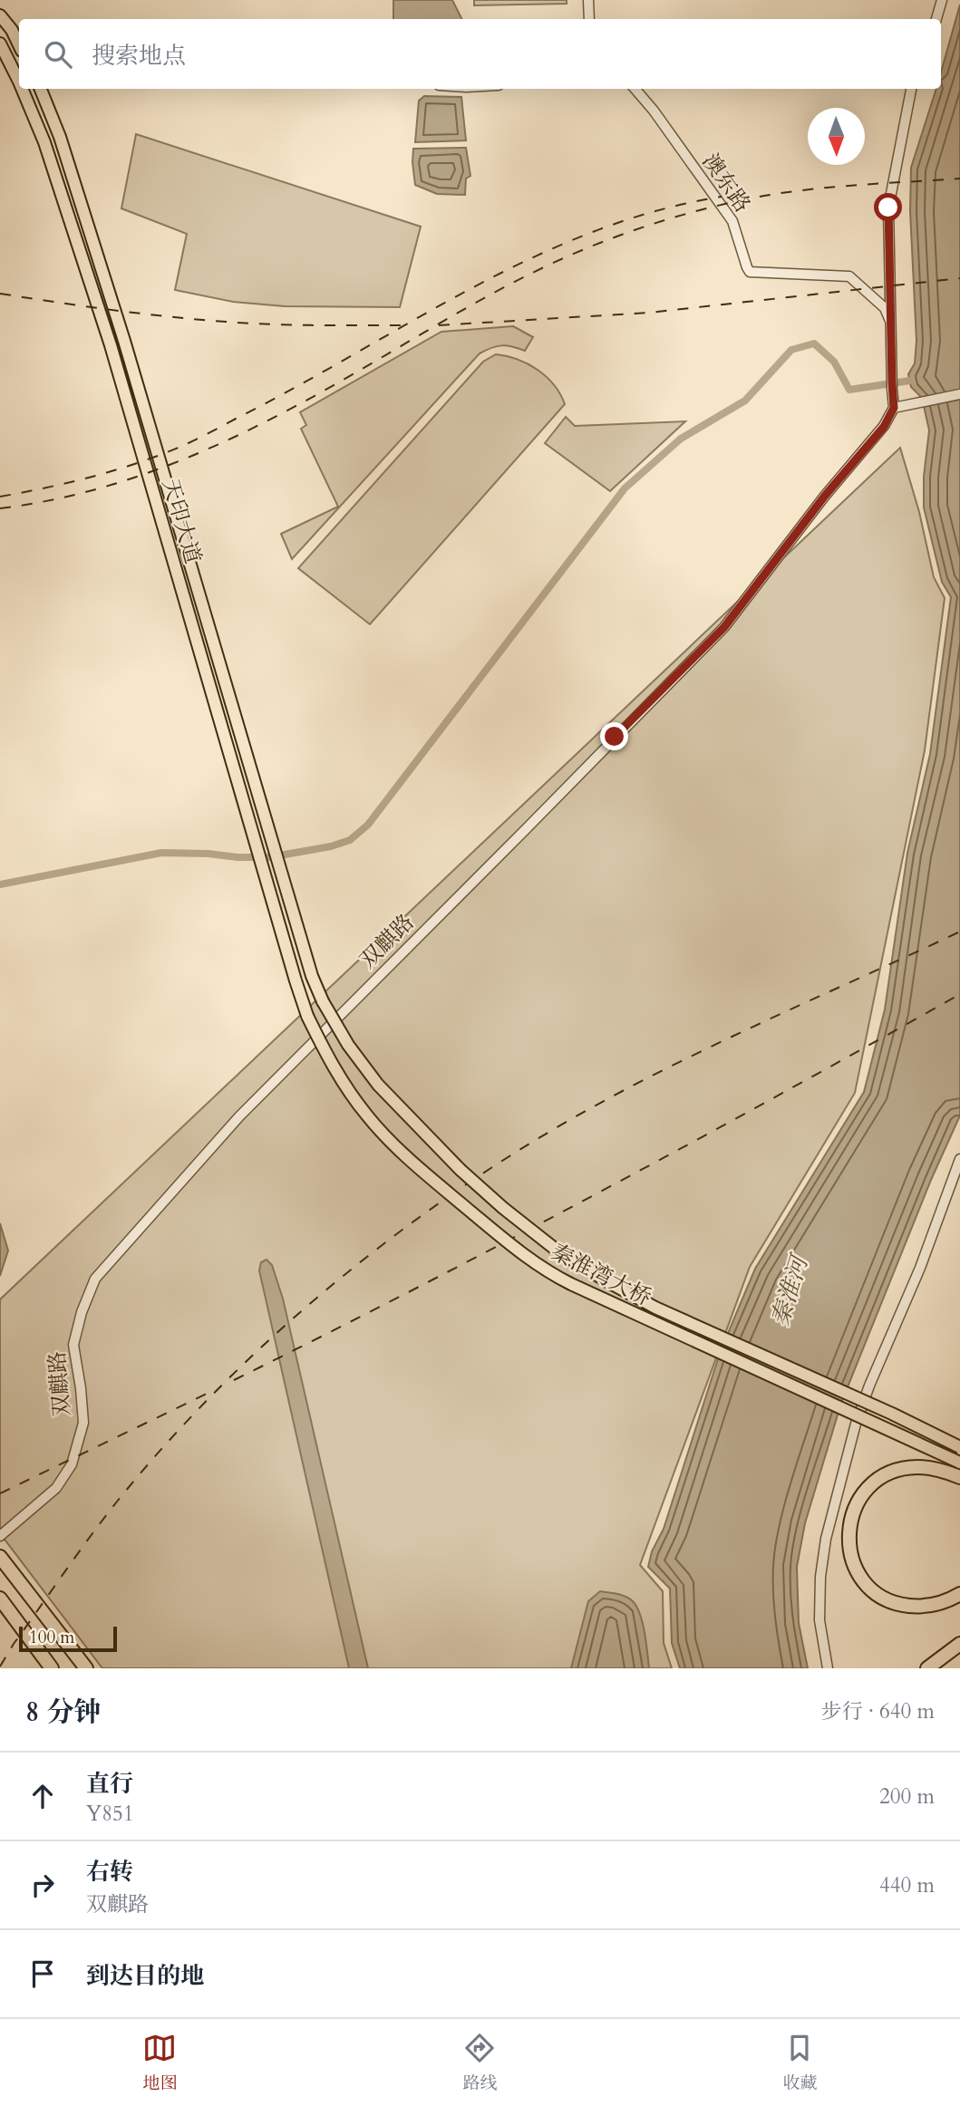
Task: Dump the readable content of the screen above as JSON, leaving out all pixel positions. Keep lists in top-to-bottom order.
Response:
{
  "streets": {
    "main road": ["天印大道", "秦淮湾大桥"],
    "street": ["澳东路", "双麒路"]
  },
  "crossings": [
    ["天印大道", "秦淮湾大桥"]
  ],
  "water": ["秦淮河"],
  "scale_bar": "100 m",
  "north": "bottom",
  "page": {
    "search": "搜索地点",
    "scale": "100 m",
    "heading": ["8 分钟", "步行 · 640 m"],
    "list": [
      ["直行", "Y851", "200 m"],
      ["右转", "双麒路", "440 m"],
      "到达目的地"
    ],
    "nav": ["地图", "路线", "收藏"]
  }
}
